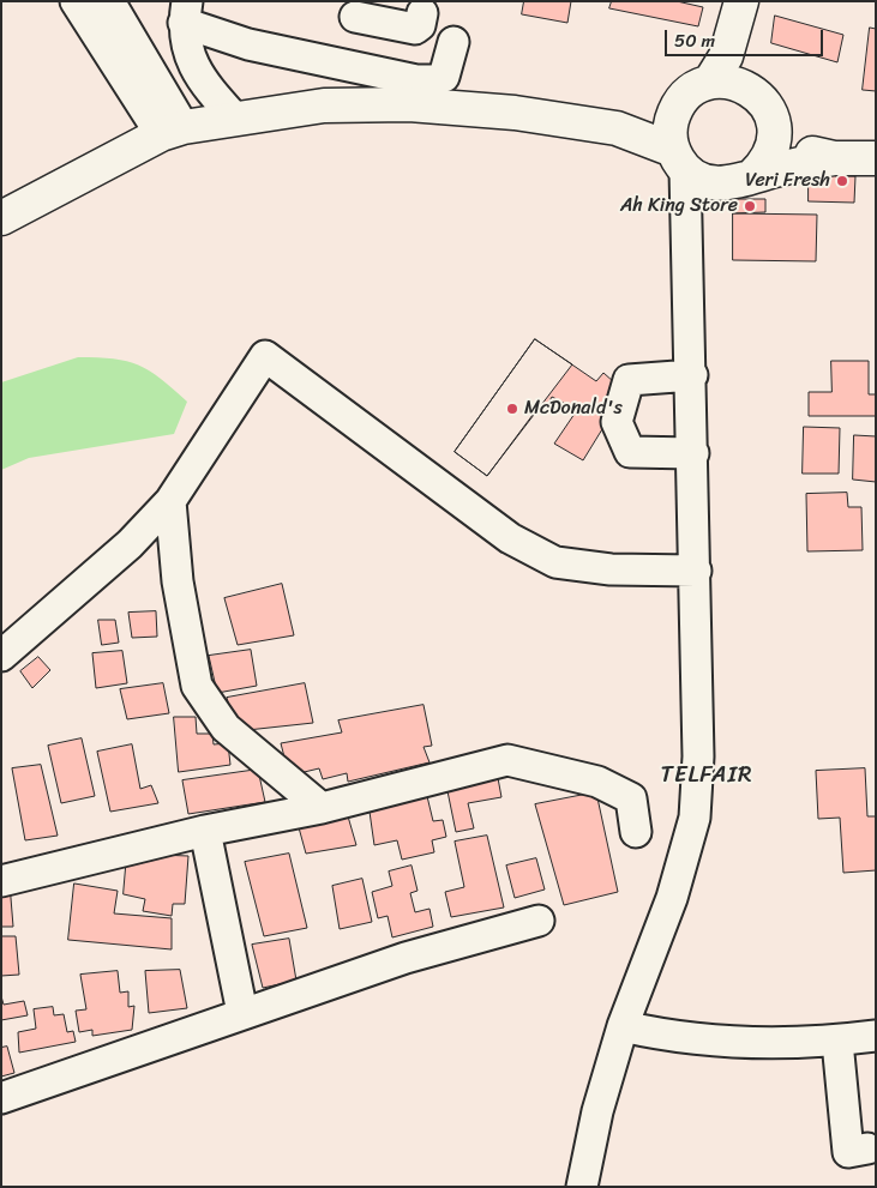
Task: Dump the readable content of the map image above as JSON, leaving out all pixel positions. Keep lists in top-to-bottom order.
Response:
{
  "districts": ["TELFAIR"],
  "places": ["Veri Fresh", "Ah King Store", "McDonald's"],
  "scale_bar": "50 m"
}
